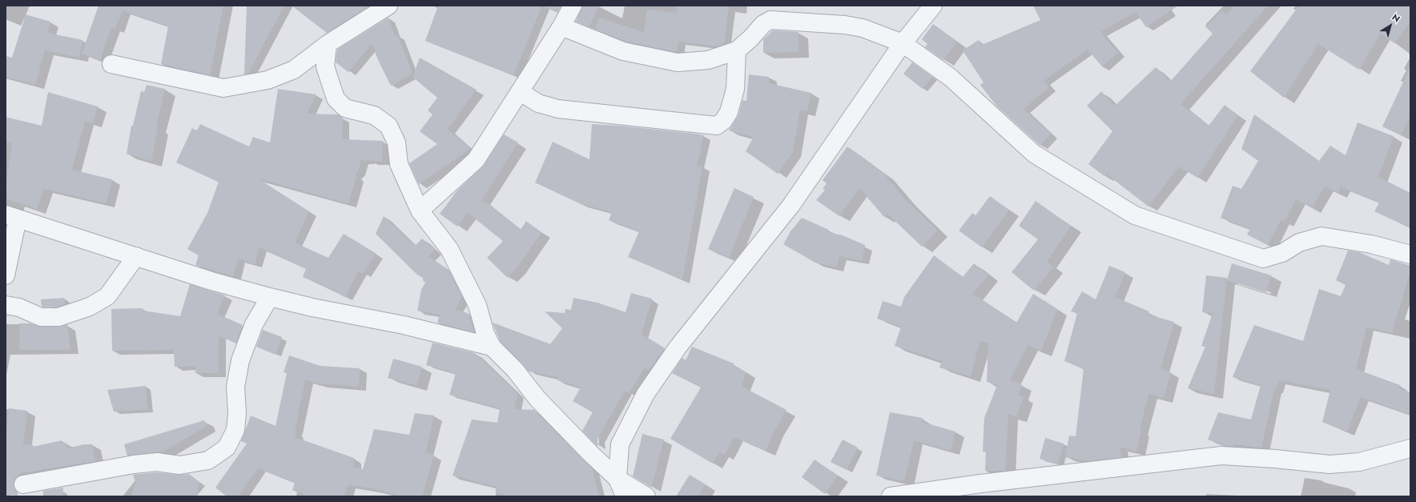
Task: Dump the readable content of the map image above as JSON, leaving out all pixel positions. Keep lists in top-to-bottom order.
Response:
{
  "north": "top right"
}
